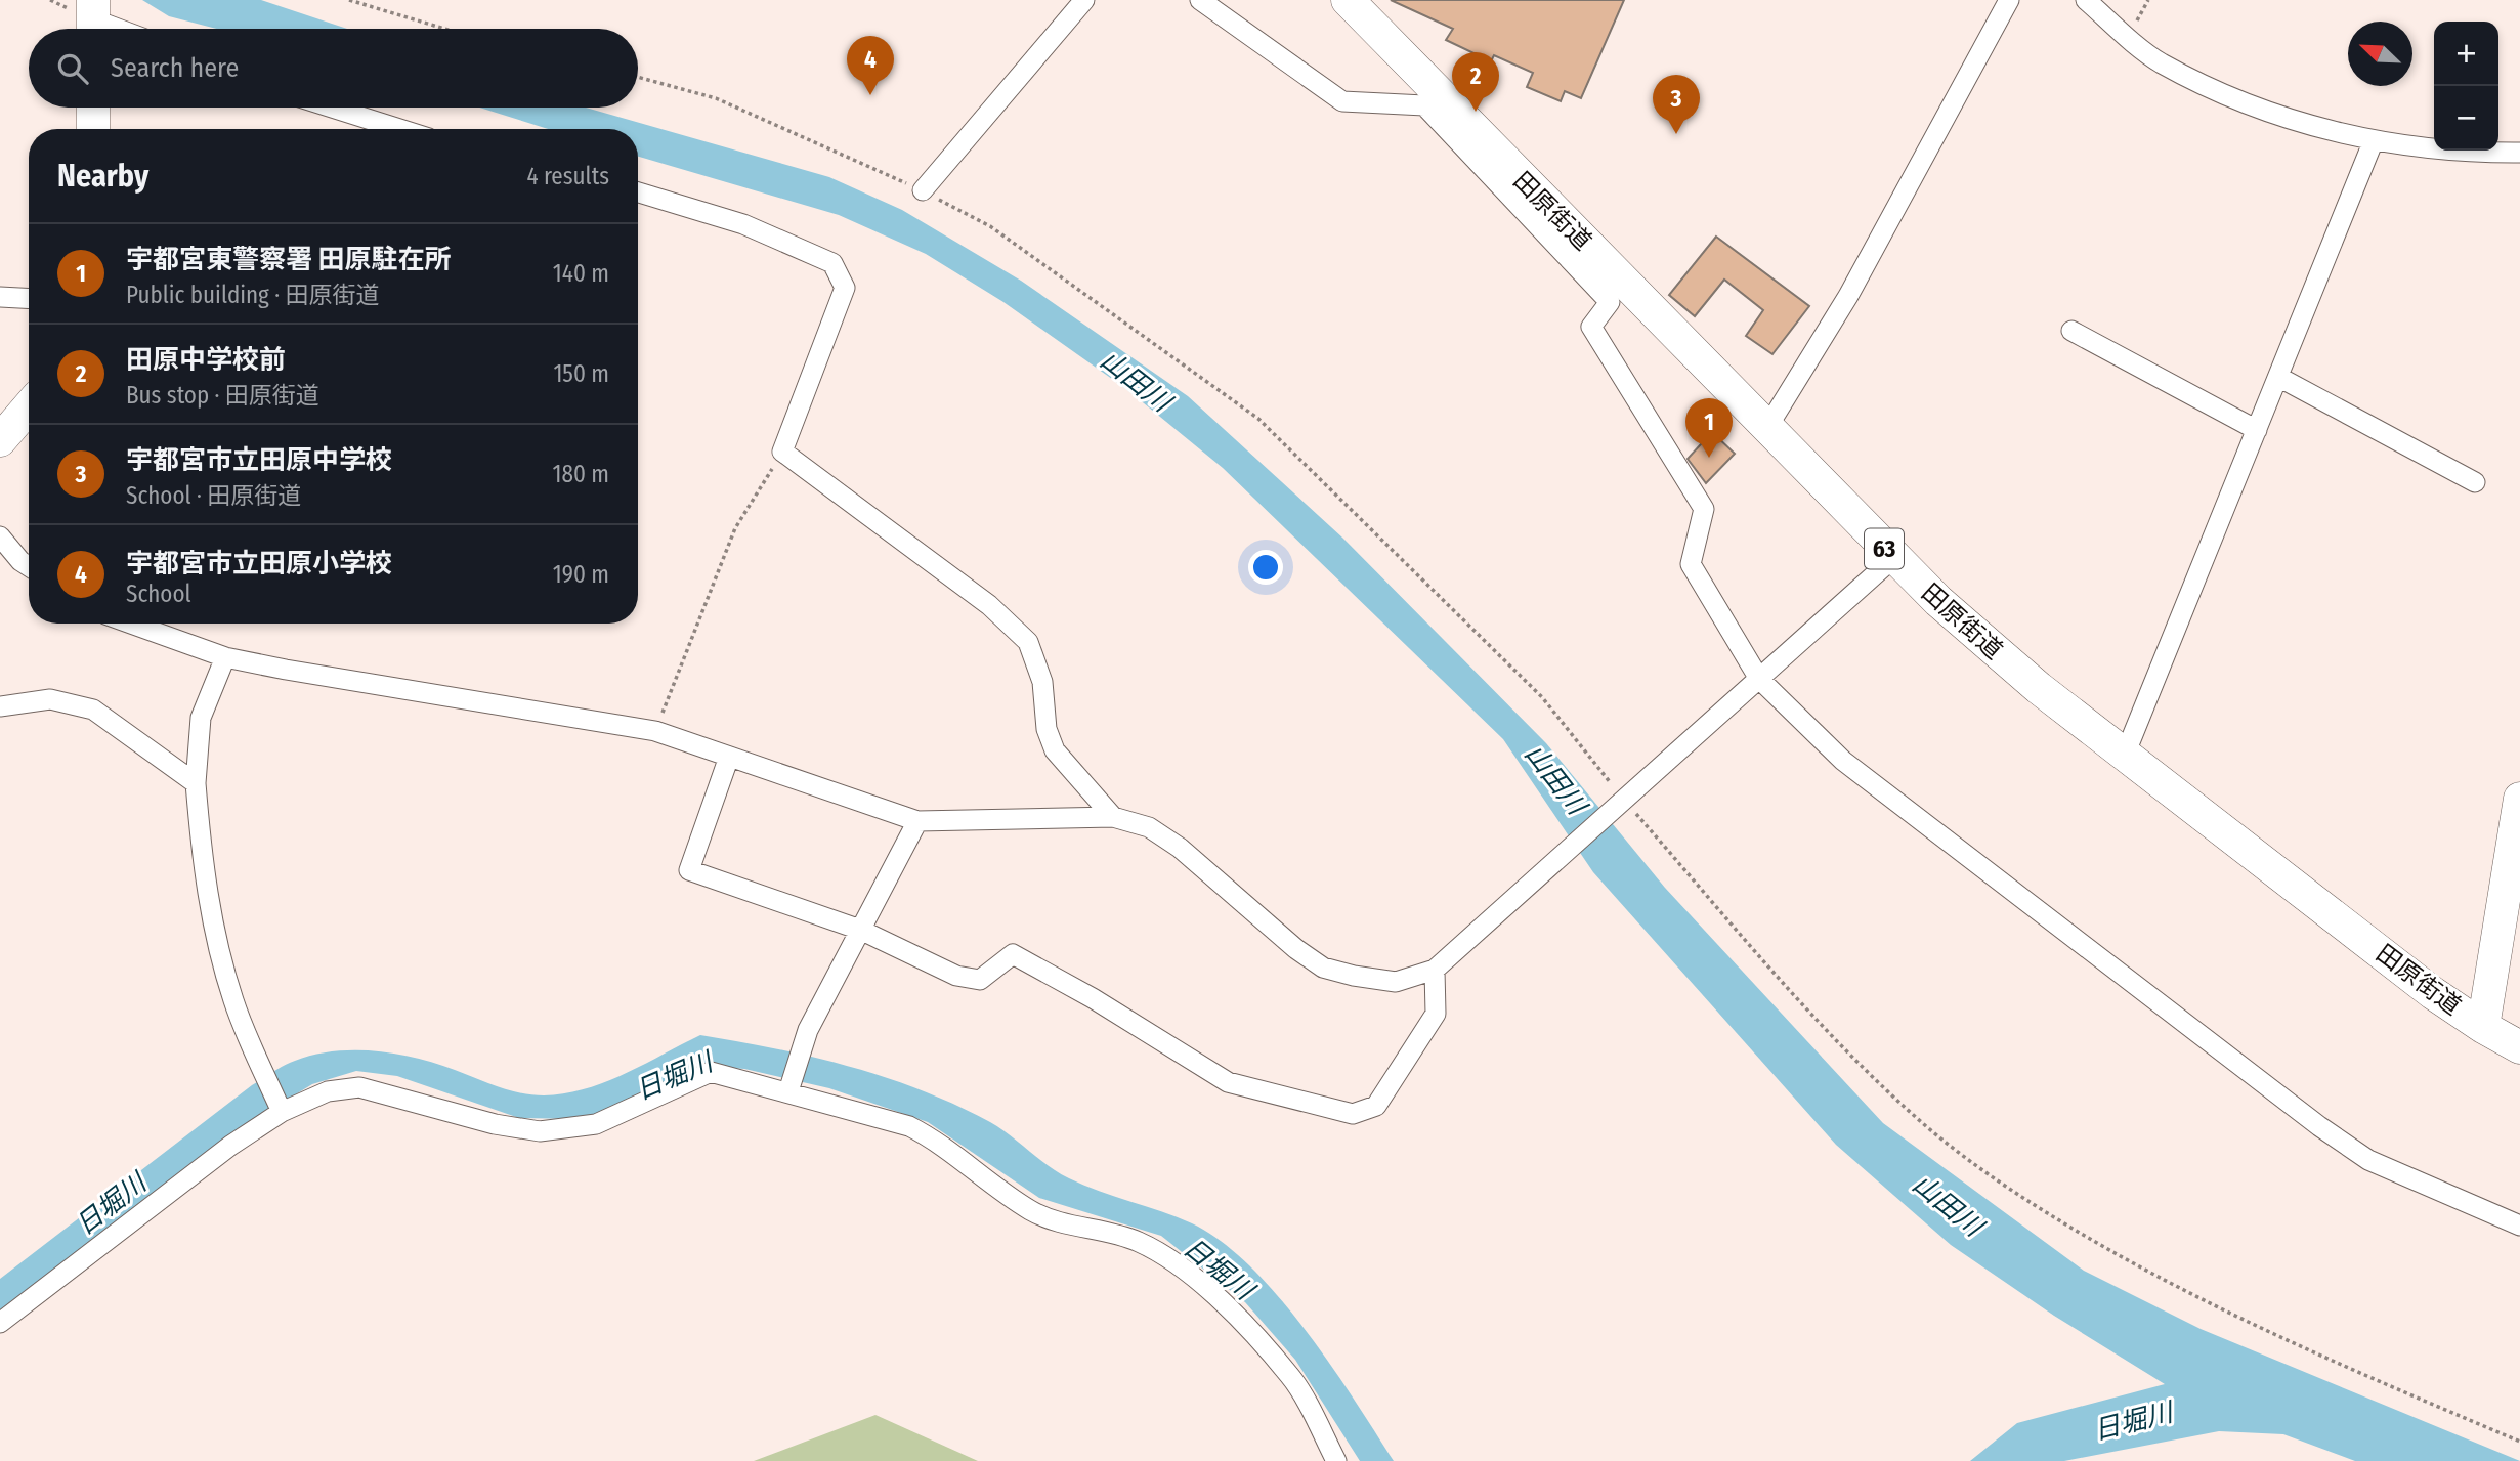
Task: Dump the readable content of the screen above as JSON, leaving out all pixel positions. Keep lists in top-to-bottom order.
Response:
{
  "streets": {
    "main road": ["田原街道", "63"]
  },
  "water": ["山田川", "日堀川"],
  "north": "top left",
  "page": {
    "map_buttons": ["+", "−"],
    "search": "Search here",
    "pins": [
      "4",
      "2",
      "3",
      "1"
    ],
    "heading": ["Nearby", "4 results"],
    "list": [
      {
        "mark": "1",
        "name": "宇都宮東警察署 田原駐在所",
        "note": "Public building · 田原街道",
        "value": "140 m"
      },
      {
        "mark": "2",
        "name": "田原中学校前",
        "note": "Bus stop · 田原街道",
        "value": "150 m"
      },
      {
        "mark": "3",
        "name": "宇都宮市立田原中学校",
        "note": "School · 田原街道",
        "value": "180 m"
      },
      {
        "mark": "4",
        "name": "宇都宮市立田原小学校",
        "note": "School",
        "value": "190 m"
      }
    ]
  }
}
